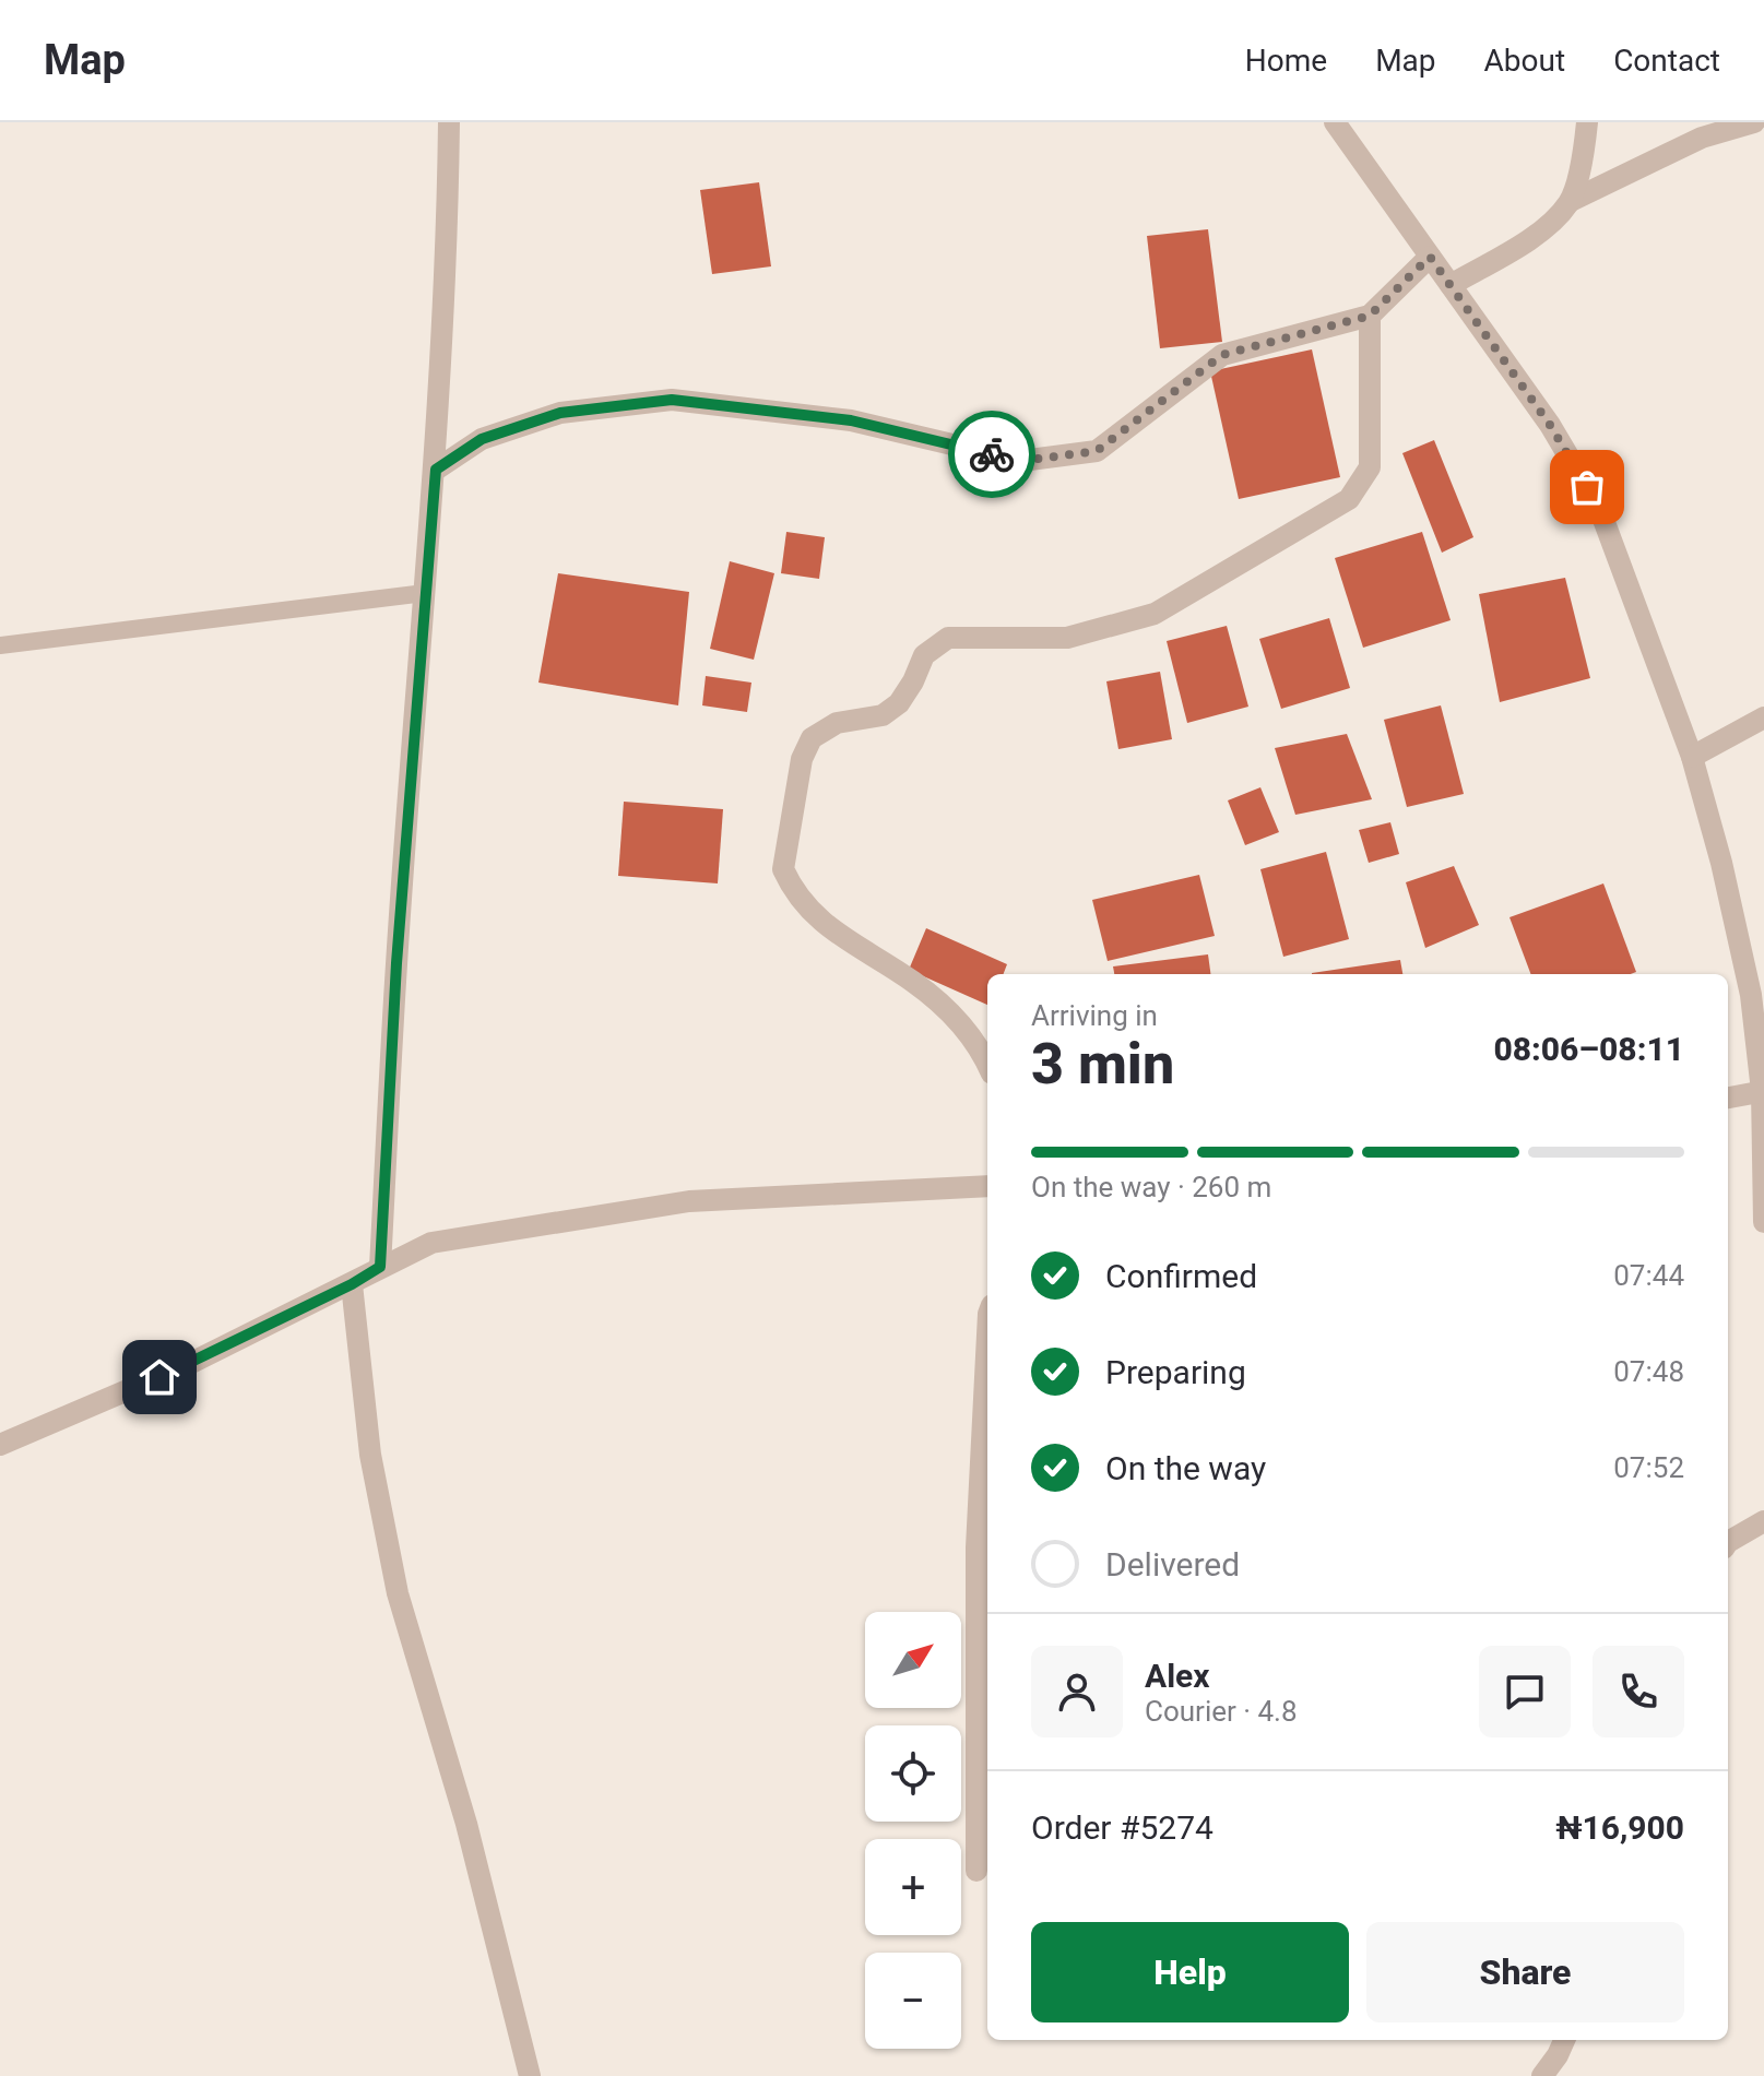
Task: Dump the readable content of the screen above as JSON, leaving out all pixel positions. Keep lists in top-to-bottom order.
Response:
{
  "north": "top right",
  "page": {
    "header": "Map",
    "nav": [
      "Home",
      "Map",
      "About",
      "Contact"
    ],
    "heading": ["3 min", "Arriving in", "08:06–08:11"],
    "panel": [
      "Alex",
      "Courier · 4.8",
      "Order #5274",
      "₦16,900"
    ],
    "bar": "On the way · 260 m",
    "list": [
      ["Confirmed", "07:44"],
      ["Preparing", "07:48"],
      ["On the way", "07:52"],
      "Delivered"
    ],
    "map_buttons": ["+", "−"],
    "buttons": ["Help", "Share"]
  }
}
